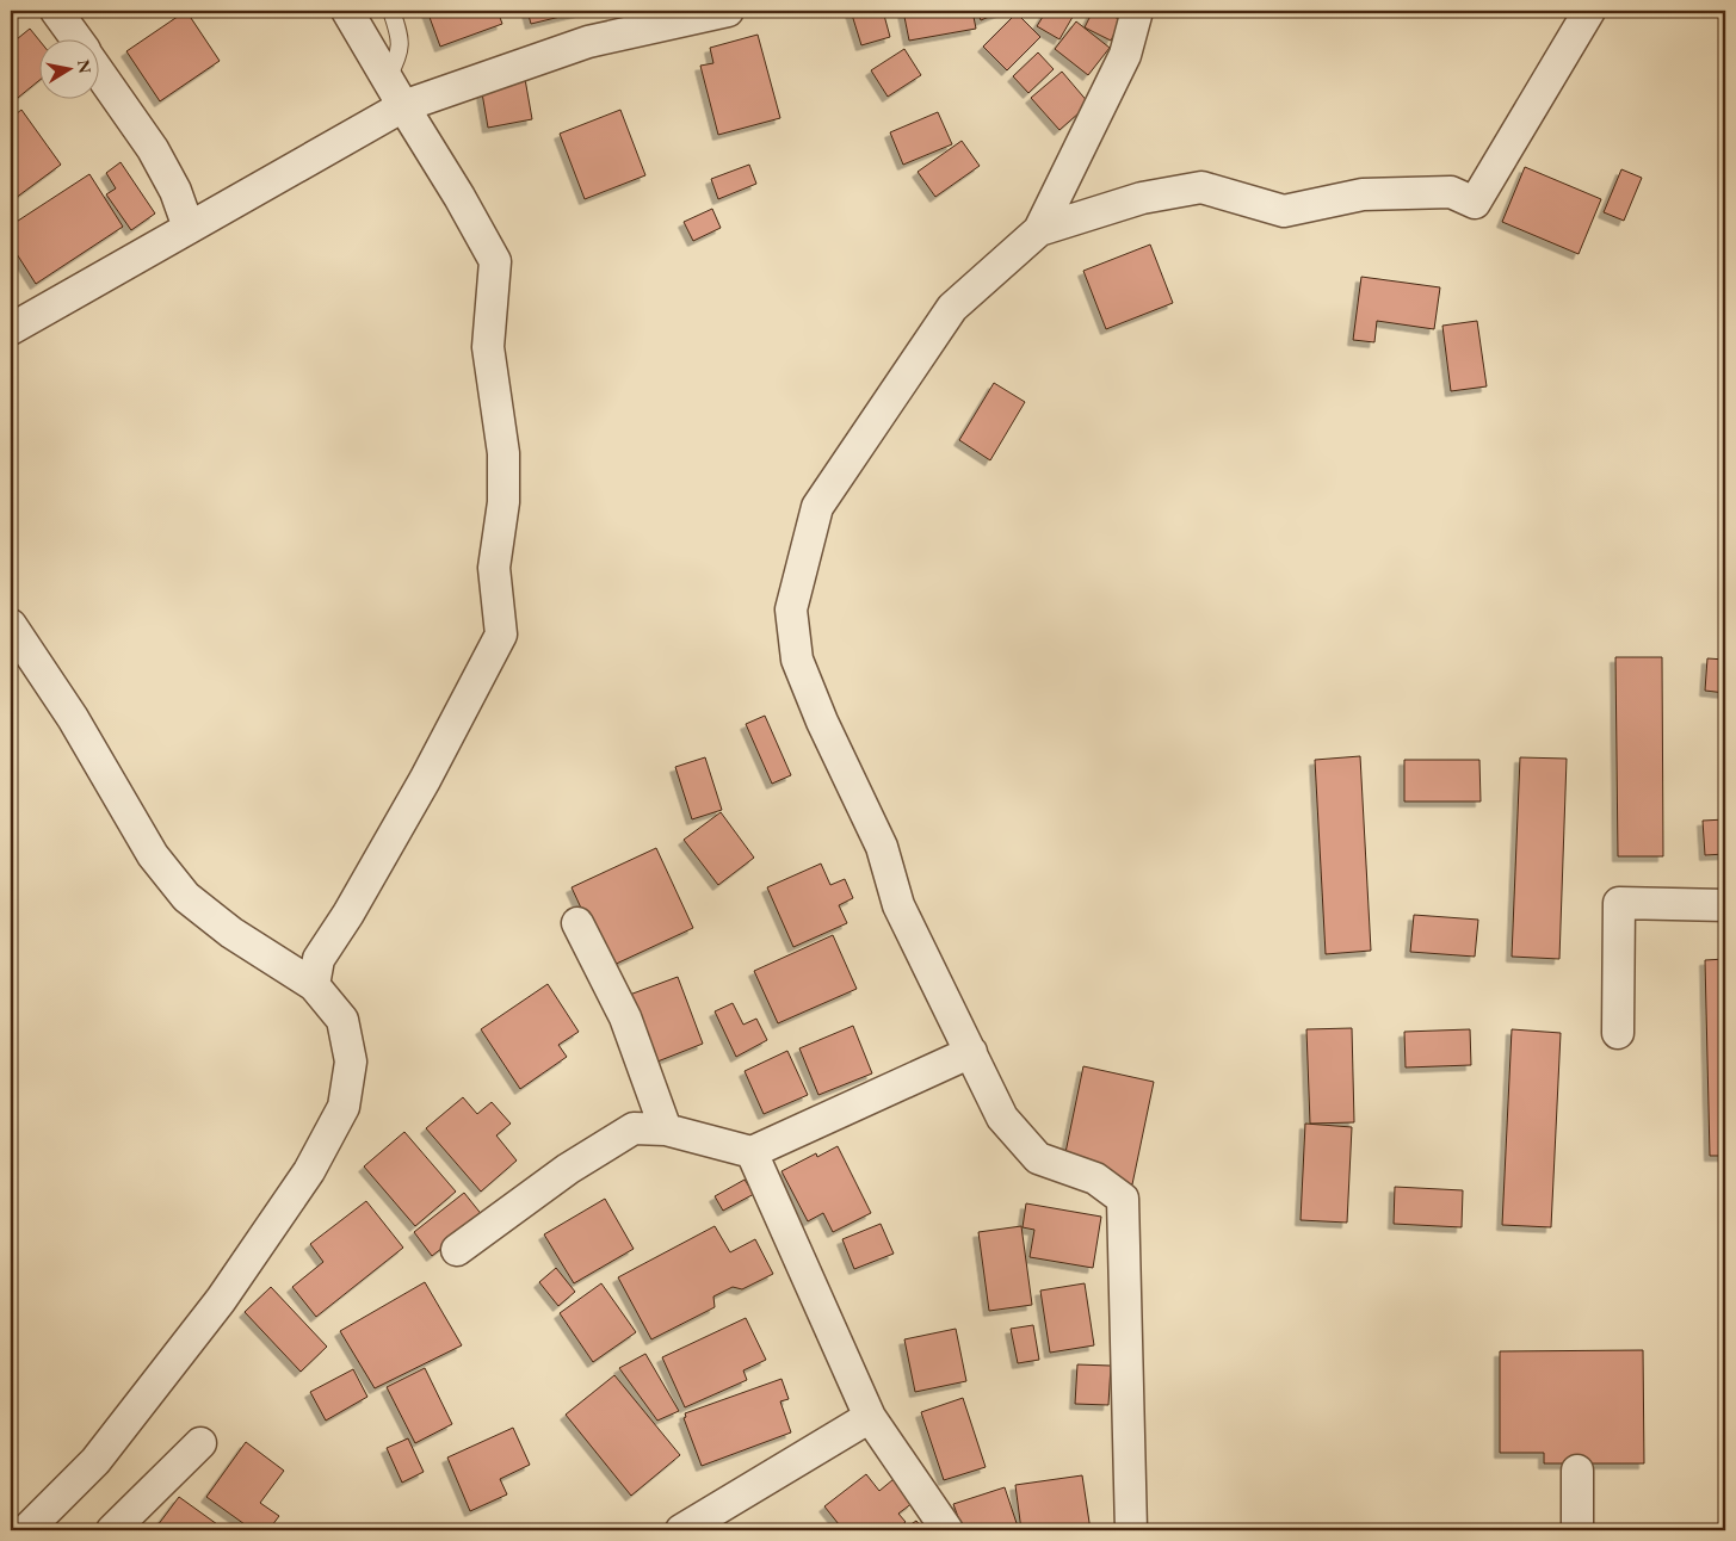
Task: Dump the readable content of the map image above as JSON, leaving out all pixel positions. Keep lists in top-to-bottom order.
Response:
{
  "north": "right"
}
